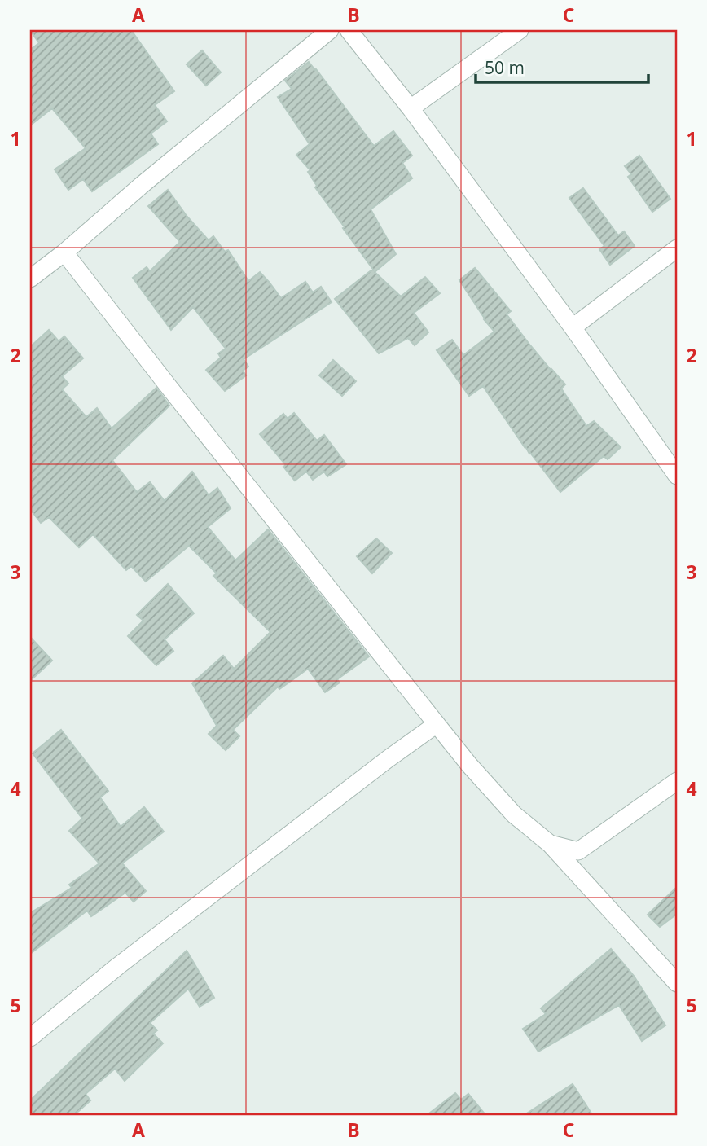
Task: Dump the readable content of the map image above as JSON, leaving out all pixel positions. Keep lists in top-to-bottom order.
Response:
{
  "scale_bar": "50 m",
  "grid": {
    "columns": ["A", "B", "C"],
    "rows": [
      "1",
      "2",
      "3",
      "4",
      "5"
    ]
  }
}
